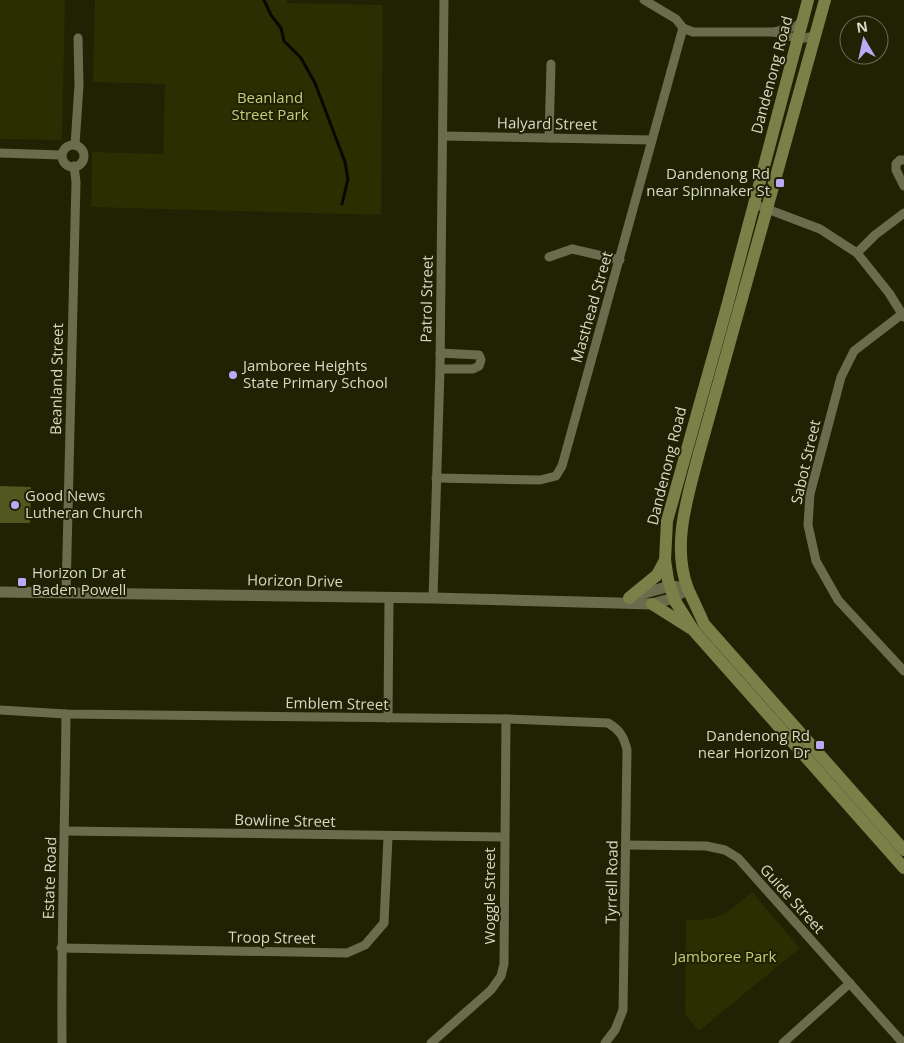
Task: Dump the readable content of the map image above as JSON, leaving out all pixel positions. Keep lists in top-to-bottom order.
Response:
{
  "streets": {
    "main road": ["Dandenong Road"],
    "street": [
      "Halyard Street",
      "Patrol Street",
      "Masthead Street",
      "Beanland Street",
      "Sabot Street",
      "Horizon Drive",
      "Emblem Street",
      "Bowline Street",
      "Estate Road",
      "Tyrrell Road",
      "Woggle Street",
      "Guide Street",
      "Troop Street"
    ]
  },
  "crossings": [
    ["Dandenong Road", "Horizon Drive"],
    ["Halyard Street", "Patrol Street"],
    ["Halyard Street", "Masthead Street"],
    ["Patrol Street", "Masthead Street"],
    ["Patrol Street", "Horizon Drive"],
    ["Beanland Street", "Horizon Drive"],
    ["Emblem Street", "Estate Road"],
    ["Emblem Street", "Tyrrell Road"],
    ["Emblem Street", "Woggle Street"],
    ["Bowline Street", "Estate Road"],
    ["Bowline Street", "Woggle Street"],
    ["Bowline Street", "Troop Street"],
    ["Estate Road", "Troop Street"],
    ["Tyrrell Road", "Guide Street"]
  ],
  "parks": ["Beanland Street Park", "Jamboree Park"],
  "places": {
    "transit": ["Dandenong Rd near Spinnaker St", "Horizon Dr at Baden Powell", "Dandenong Rd near Horizon Dr"],
    "other": ["Jamboree Heights State Primary School", "Good News Lutheran Church"]
  },
  "north": "top"
}
